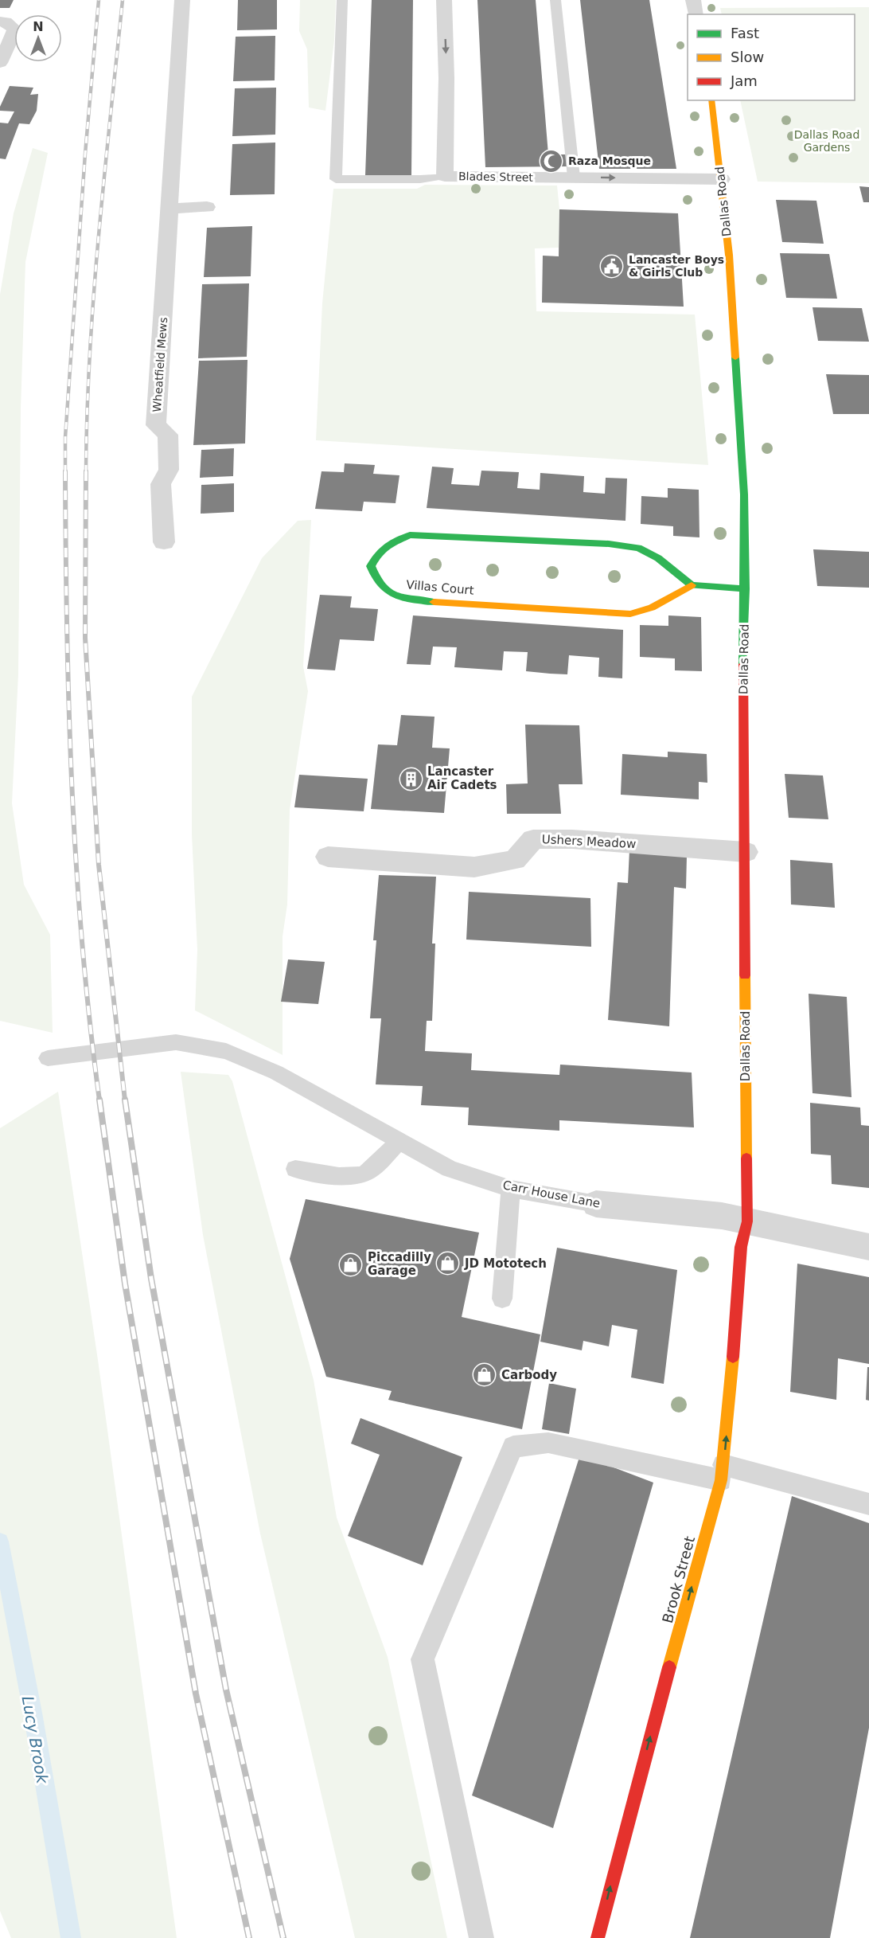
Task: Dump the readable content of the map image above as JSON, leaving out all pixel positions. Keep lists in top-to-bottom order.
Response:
{
  "streets": {
    "street": [
      "Blades Street",
      "Dallas Road",
      "Wheatfield Mews",
      "Villas Court",
      "Ushers Meadow",
      "Carr House Lane",
      "Brook Street"
    ]
  },
  "crossings": [
    ["Blades Street", "Dallas Road"],
    ["Dallas Road", "Ushers Meadow"],
    ["Dallas Road", "Carr House Lane"],
    ["Dallas Road", "Brook Street"],
    ["Carr House Lane", "Brook Street"]
  ],
  "one_way": ["Brook Street"],
  "water": ["Lucy Brook"],
  "parks": ["Dallas Road Gardens"],
  "places": {
    "mosque": ["Raza Mosque"],
    "public building": ["Lancaster Boys & Girls Club"],
    "building": ["Lancaster Air Cadets"],
    "shop": ["JD Mototech", "Piccadilly Garage", "Carbody"]
  },
  "legend": ["Fast", "Slow", "Jam"],
  "north": "top"
}
